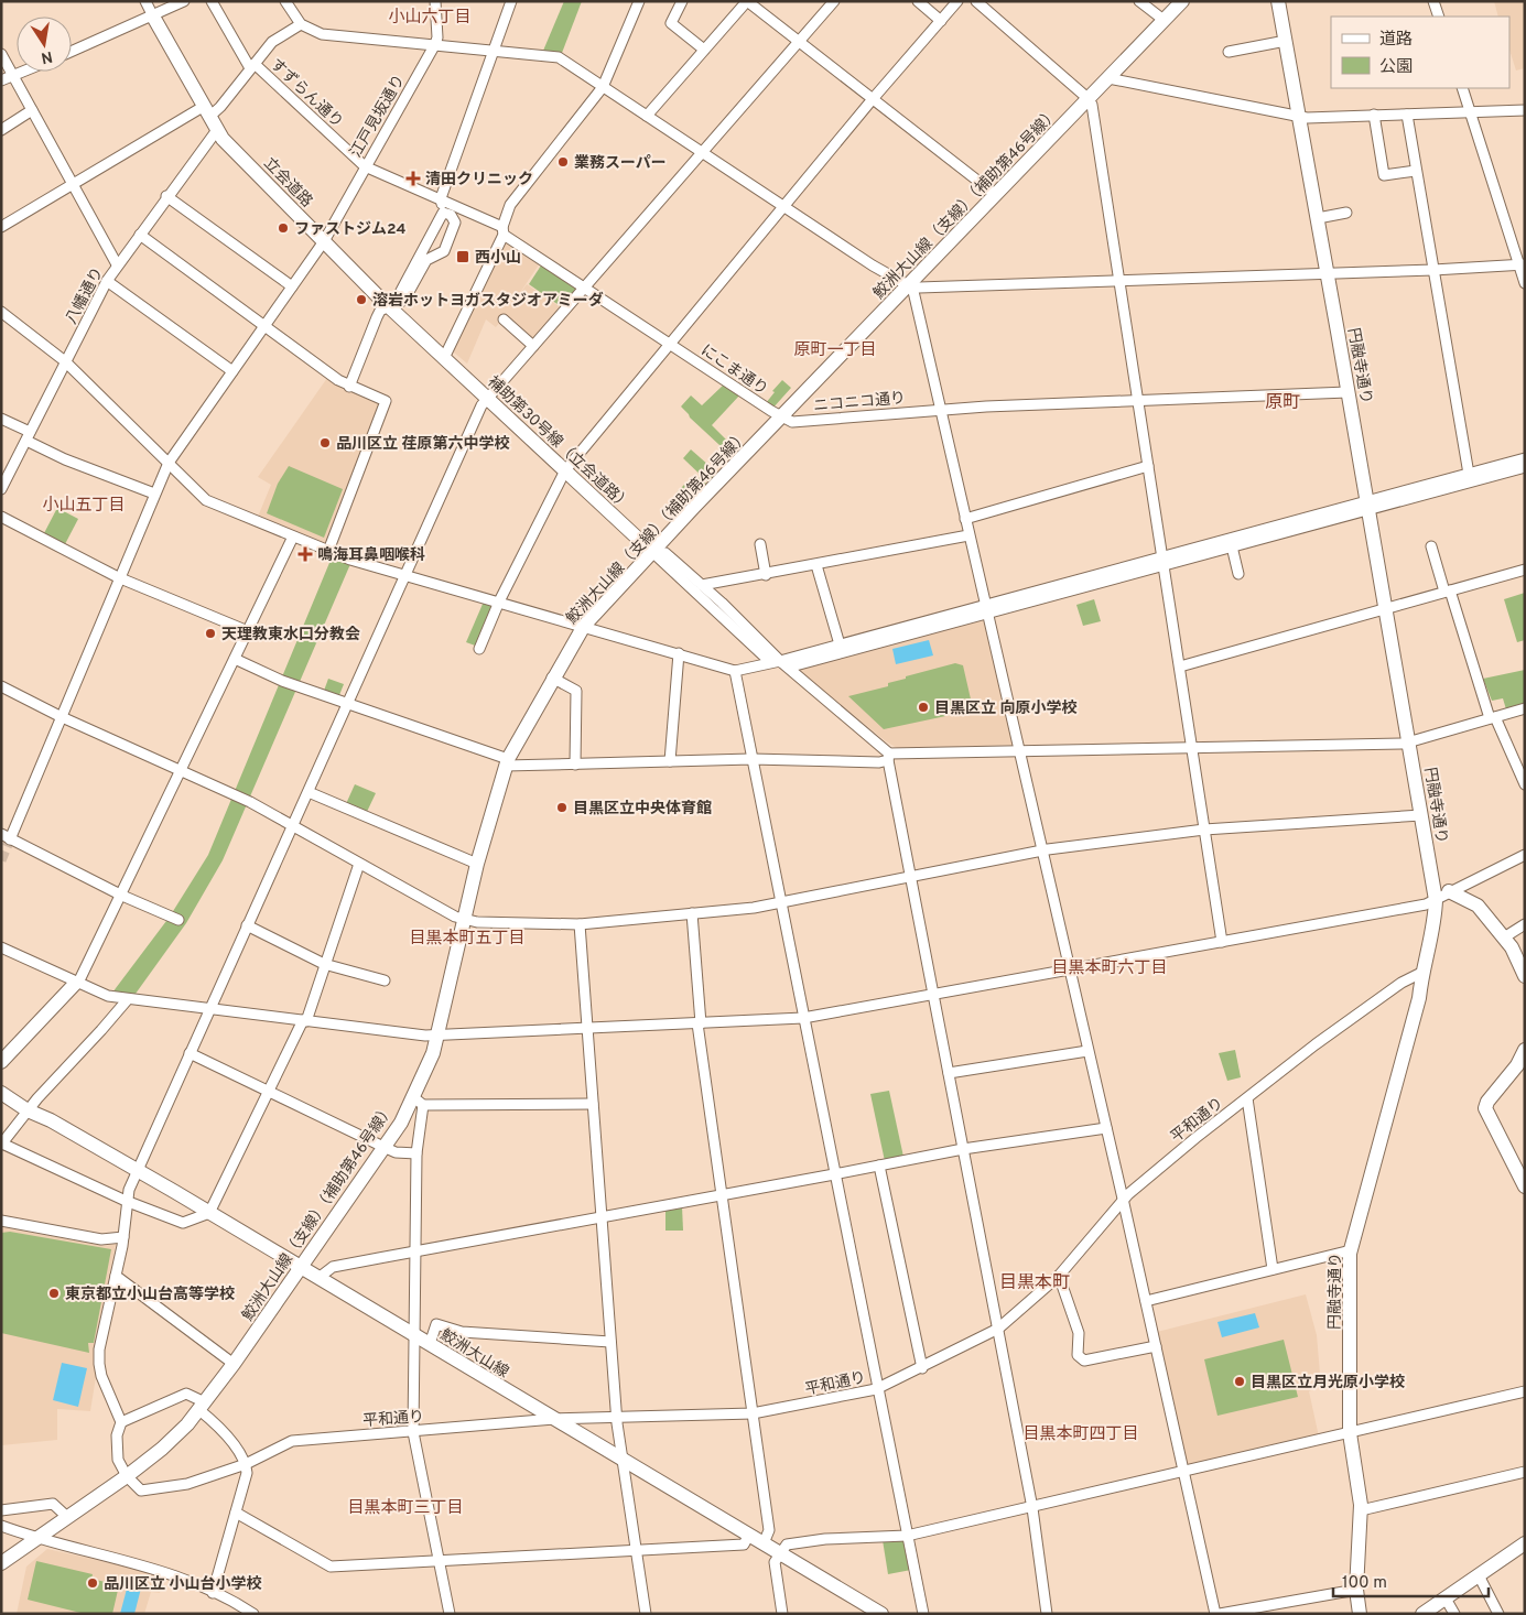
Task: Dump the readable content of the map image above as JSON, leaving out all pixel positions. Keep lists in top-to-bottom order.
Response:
{
  "streets": {
    "main road": [
      "立会道路",
      "鮫洲大山線（支線）（補助第46号線）",
      "円融寺通り",
      "補助第30号線（立会道路）",
      "鮫洲大山線"
    ],
    "street": [
      "すずらん通り",
      "江戸見坂通り",
      "八幡通り",
      "にこま通り",
      "ニコニコ通り",
      "平和通り"
    ]
  },
  "crossings": [
    ["すずらん通り", "江戸見坂通り"],
    ["すずらん通り", "にこま通り"],
    ["江戸見坂通り", "立会道路"],
    ["江戸見坂通り", "にこま通り"],
    ["立会道路", "八幡通り"],
    ["立会道路", "補助第30号線（立会道路）"],
    ["鮫洲大山線（支線）（補助第46号線）", "にこま通り"],
    ["鮫洲大山線（支線）（補助第46号線）", "ニコニコ通り"],
    ["鮫洲大山線（支線）（補助第46号線）", "補助第30号線（立会道路）"],
    ["鮫洲大山線（支線）（補助第46号線）", "平和通り"],
    ["鮫洲大山線（支線）（補助第46号線）", "鮫洲大山線"],
    ["円融寺通り", "ニコニコ通り"],
    ["円融寺通り", "平和通り"],
    ["にこま通り", "ニコニコ通り"],
    ["平和通り", "鮫洲大山線"]
  ],
  "districts": [
    "小山六丁目",
    "原町一丁目",
    "原町",
    "小山五丁目",
    "目黒本町五丁目",
    "目黒本町六丁目",
    "目黒本町",
    "目黒本町四丁目",
    "目黒本町三丁目"
  ],
  "places": {
    "other": [
      "業務スーパー",
      "ファストジム24",
      "溶岩ホットヨガスタジオアミーダ",
      "品川区立 荏原第六中学校",
      "天理教東水口分教会",
      "目黒区立 向原小学校",
      "目黒区立中央体育館",
      "東京都立小山台高等学校",
      "目黒区立月光原小学校",
      "品川区立 小山台小学校"
    ],
    "health": ["清田クリニック", "鳴海耳鼻咽喉科"],
    "transit": ["西小山"]
  },
  "legend": ["道路", "公園"],
  "scale_bar": "100 m",
  "north": "bottom"
}
